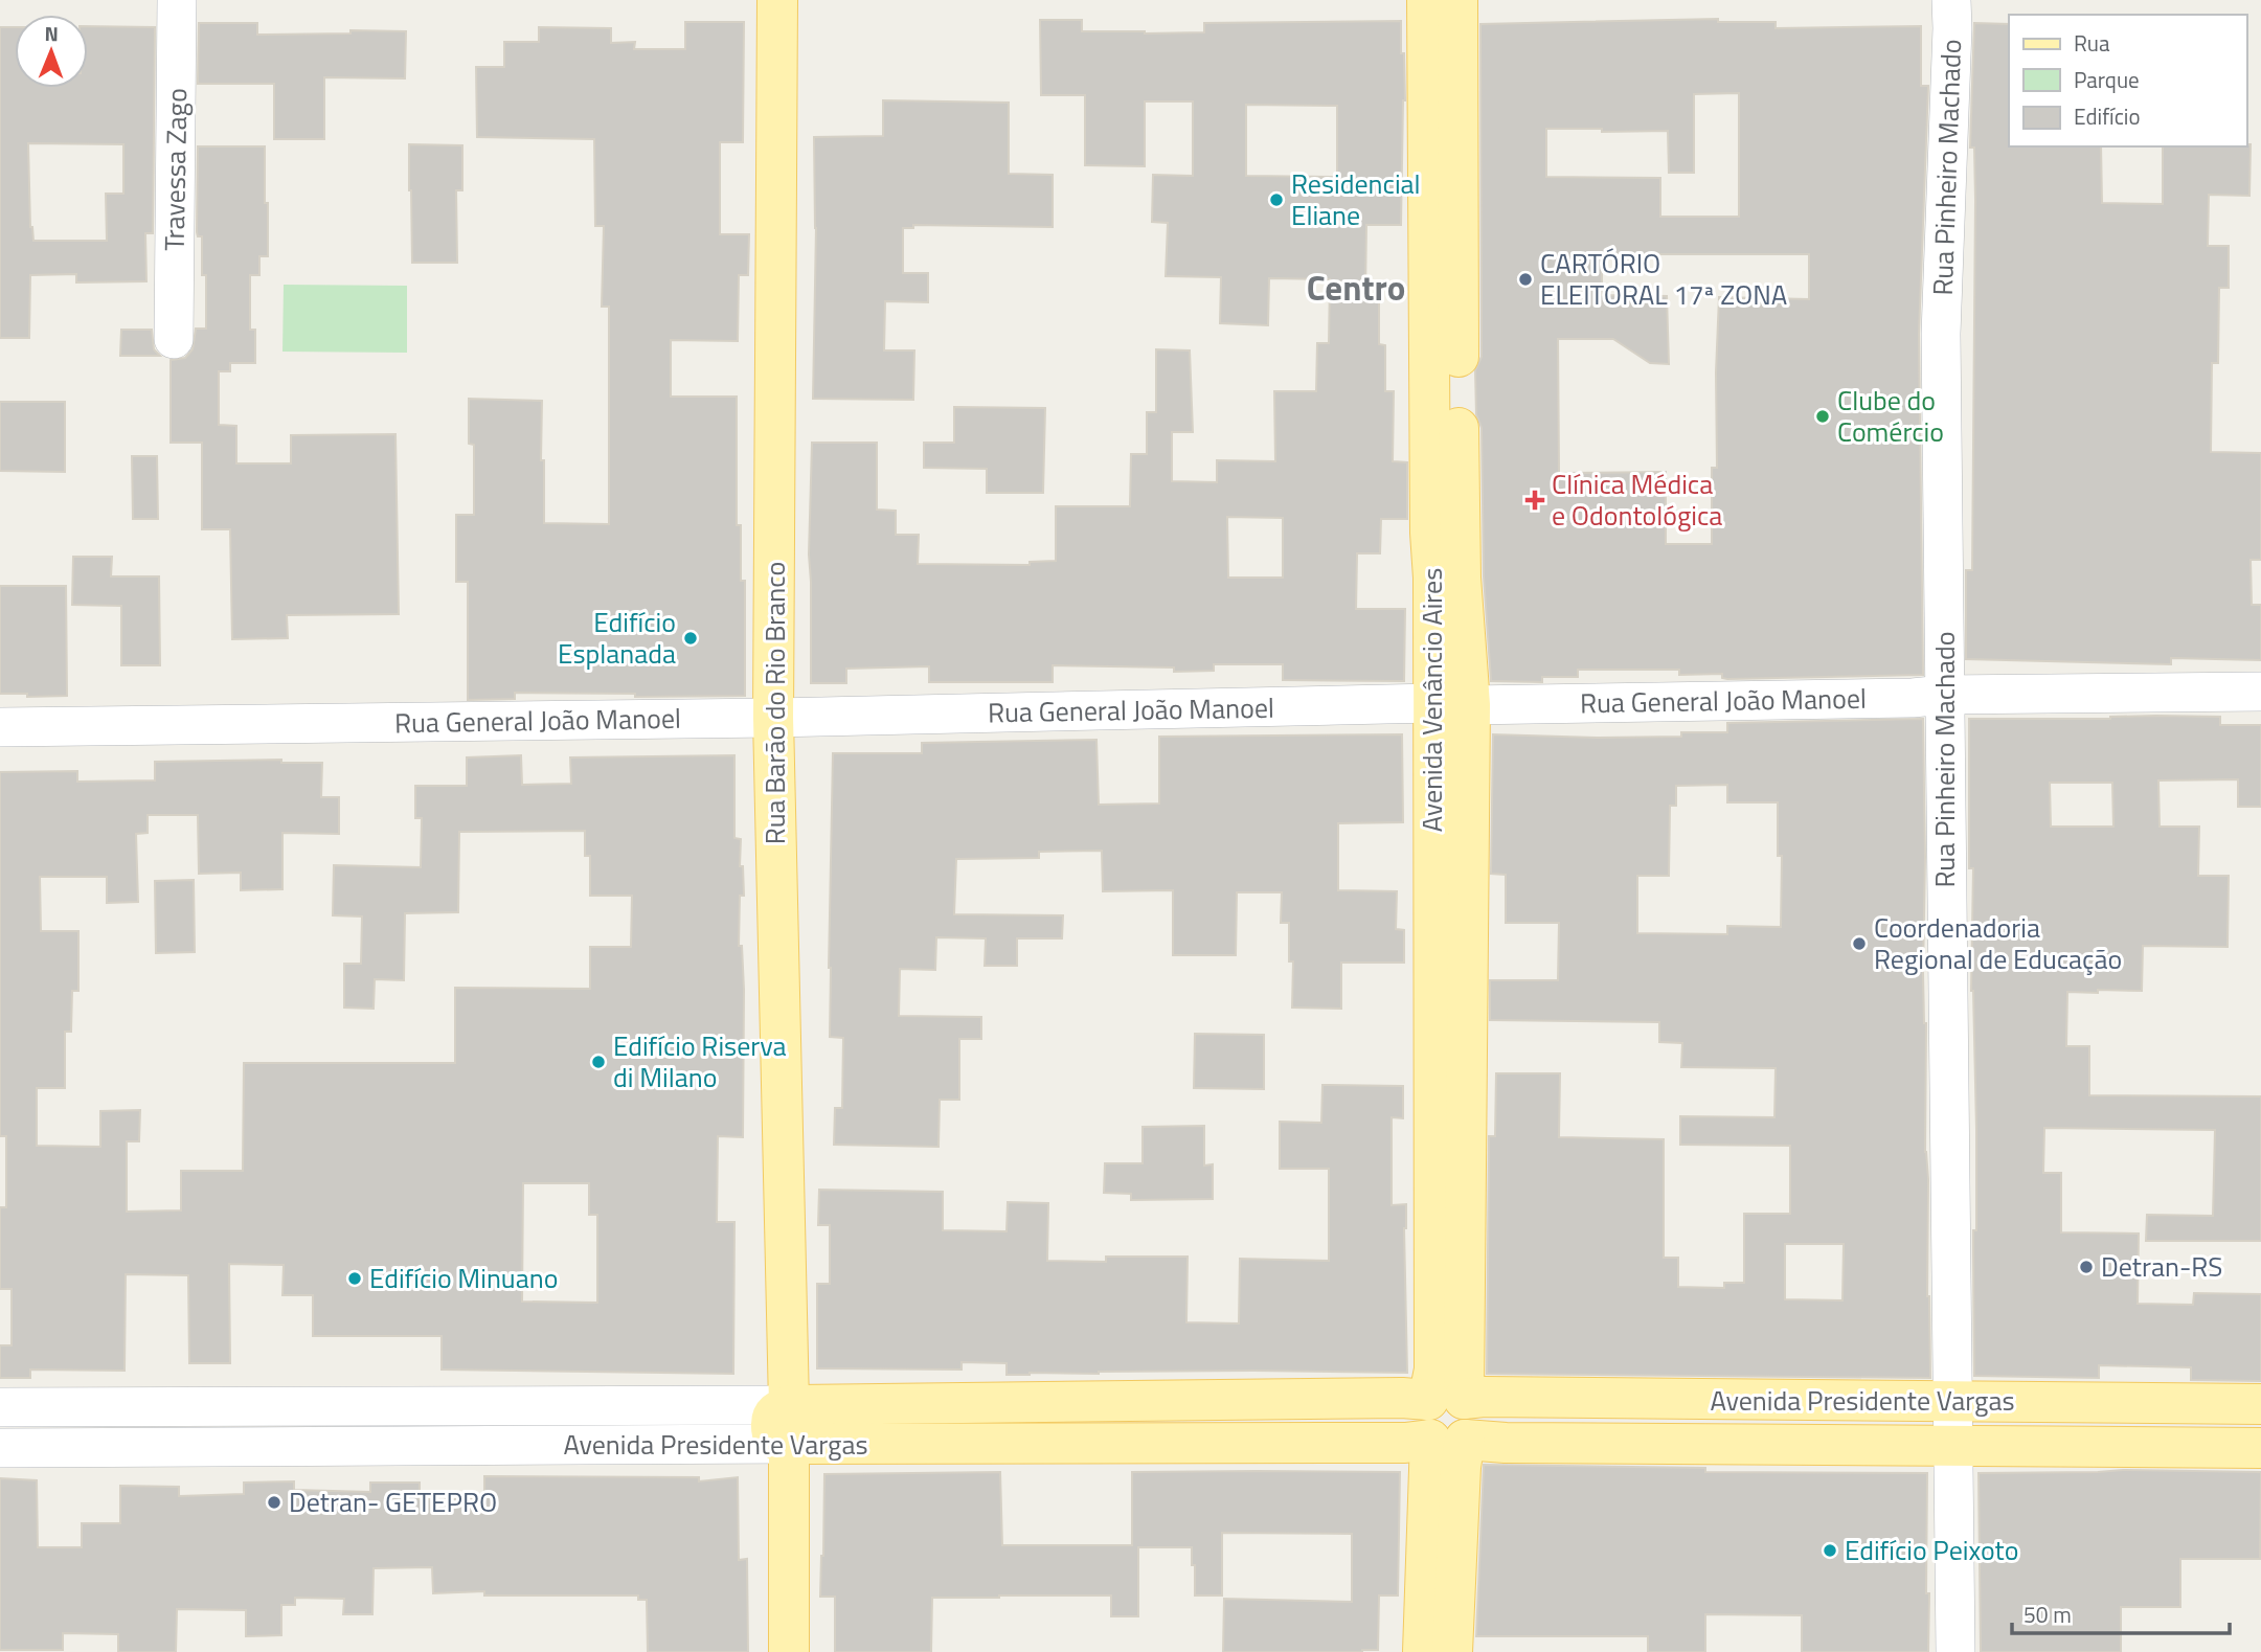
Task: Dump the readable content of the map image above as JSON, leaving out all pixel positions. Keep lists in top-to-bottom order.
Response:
{
  "streets": {
    "main road": ["Avenida Venâncio Aires", "Rua Barão do Rio Branco", "Avenida Presidente Vargas"],
    "street": ["Rua Pinheiro Machado", "Travessa Zago", "Rua General João Manoel"]
  },
  "crossings": [
    ["Rua Pinheiro Machado", "Rua General João Manoel"],
    ["Rua Pinheiro Machado", "Avenida Presidente Vargas"],
    ["Avenida Venâncio Aires", "Rua General João Manoel"],
    ["Avenida Venâncio Aires", "Avenida Presidente Vargas"],
    ["Rua General João Manoel", "Rua Barão do Rio Branco"],
    ["Rua Barão do Rio Branco", "Avenida Presidente Vargas"]
  ],
  "districts": ["Centro"],
  "places": {
    "other": [
      "Residencial Eliane",
      "CARTÓRIO ELEITORAL 17ª ZONA",
      "Clube do Comércio",
      "Edifício Esplanada",
      "Coordenadoria Regional de Educação",
      "Edifício Riserva di Milano",
      "Detran-RS",
      "Edifício Minuano",
      "Detran- GETEPRO",
      "Edifício Peixoto"
    ],
    "health": ["Clínica Médica e Odontológica"]
  },
  "legend": ["Rua", "Parque", "Edifício"],
  "scale_bar": "50 m",
  "north": "top"
}
